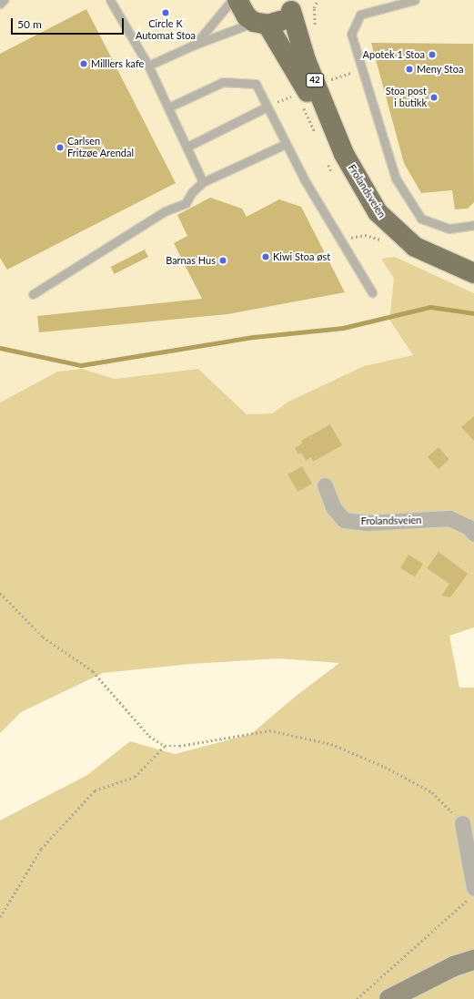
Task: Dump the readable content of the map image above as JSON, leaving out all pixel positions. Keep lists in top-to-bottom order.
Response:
{
  "streets": {
    "main road": ["42", "Frolandsveien"]
  },
  "crossings": [
    ["42", "Frolandsveien"]
  ],
  "places": [
    "Circle K Automat Stoa",
    "Apotek 1 Stoa",
    "Milllers kafe",
    "Meny Stoa",
    "Stoa post i butikk",
    "Carlsen Fritzøe Arendal",
    "Kiwi Stoa øst",
    "Barnas Hus"
  ],
  "scale_bar": "50 m"
}
